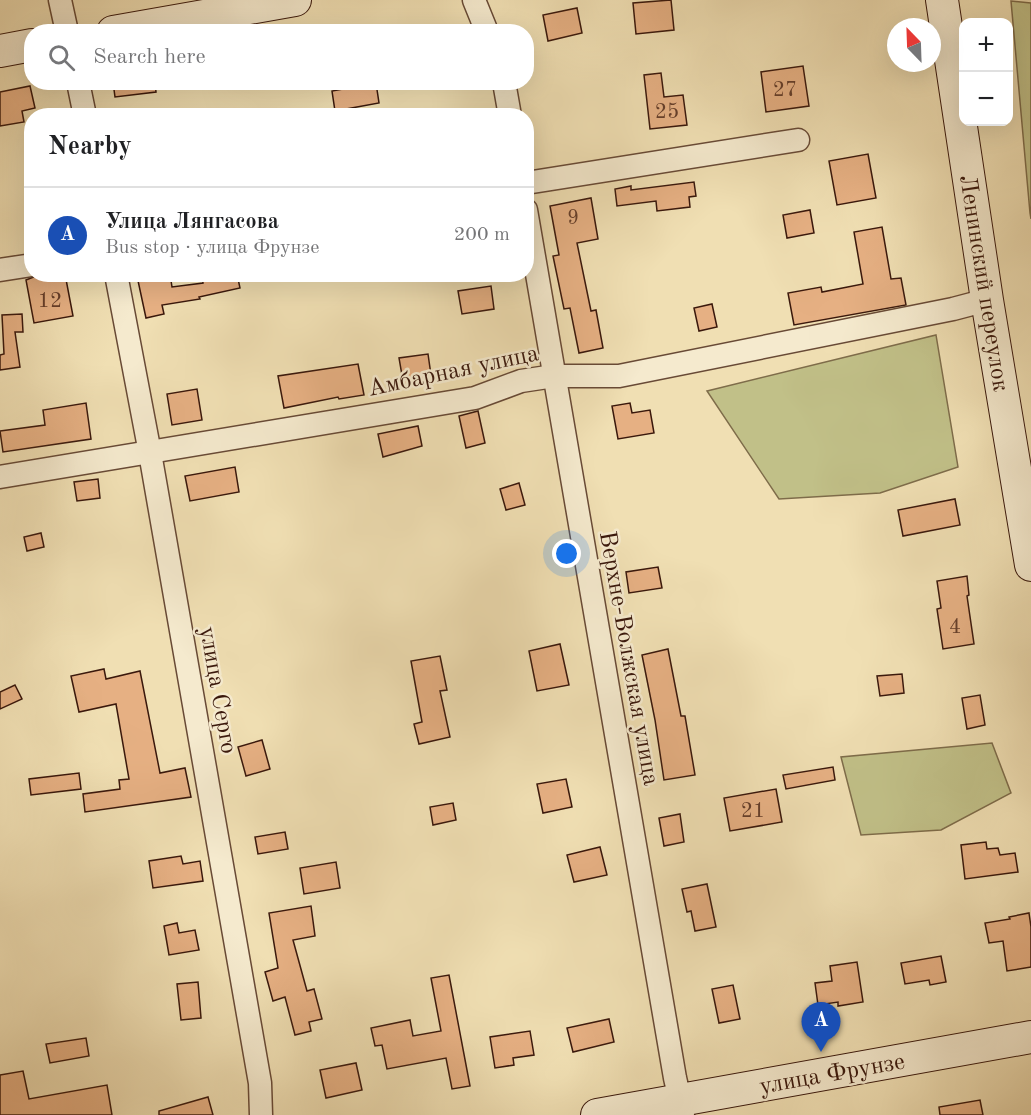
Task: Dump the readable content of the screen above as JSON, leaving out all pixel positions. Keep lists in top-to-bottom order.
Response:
{
  "streets": {
    "street": [
      "Ленинский переулок",
      "Амбарная улица",
      "Верхне-Волжская улица",
      "улица Серго",
      "улица Фрунзе"
    ]
  },
  "crossings": [
    ["Ленинский переулок", "Амбарная улица"],
    ["Амбарная улица", "Верхне-Волжская улица"],
    ["Амбарная улица", "улица Серго"],
    ["Верхне-Волжская улица", "улица Фрунзе"]
  ],
  "house_numbers": [
    "27",
    "25",
    "9",
    "12",
    "4",
    "21"
  ],
  "north": "top left",
  "page": {
    "map_buttons": ["+", "−"],
    "search": "Search here",
    "heading": "Nearby",
    "list": [
      {
        "mark": "A",
        "name": "Улица Лянгасова",
        "note": "Bus stop · улица Фрунзе",
        "value": "200 m"
      }
    ],
    "pins": "A"
  }
}
